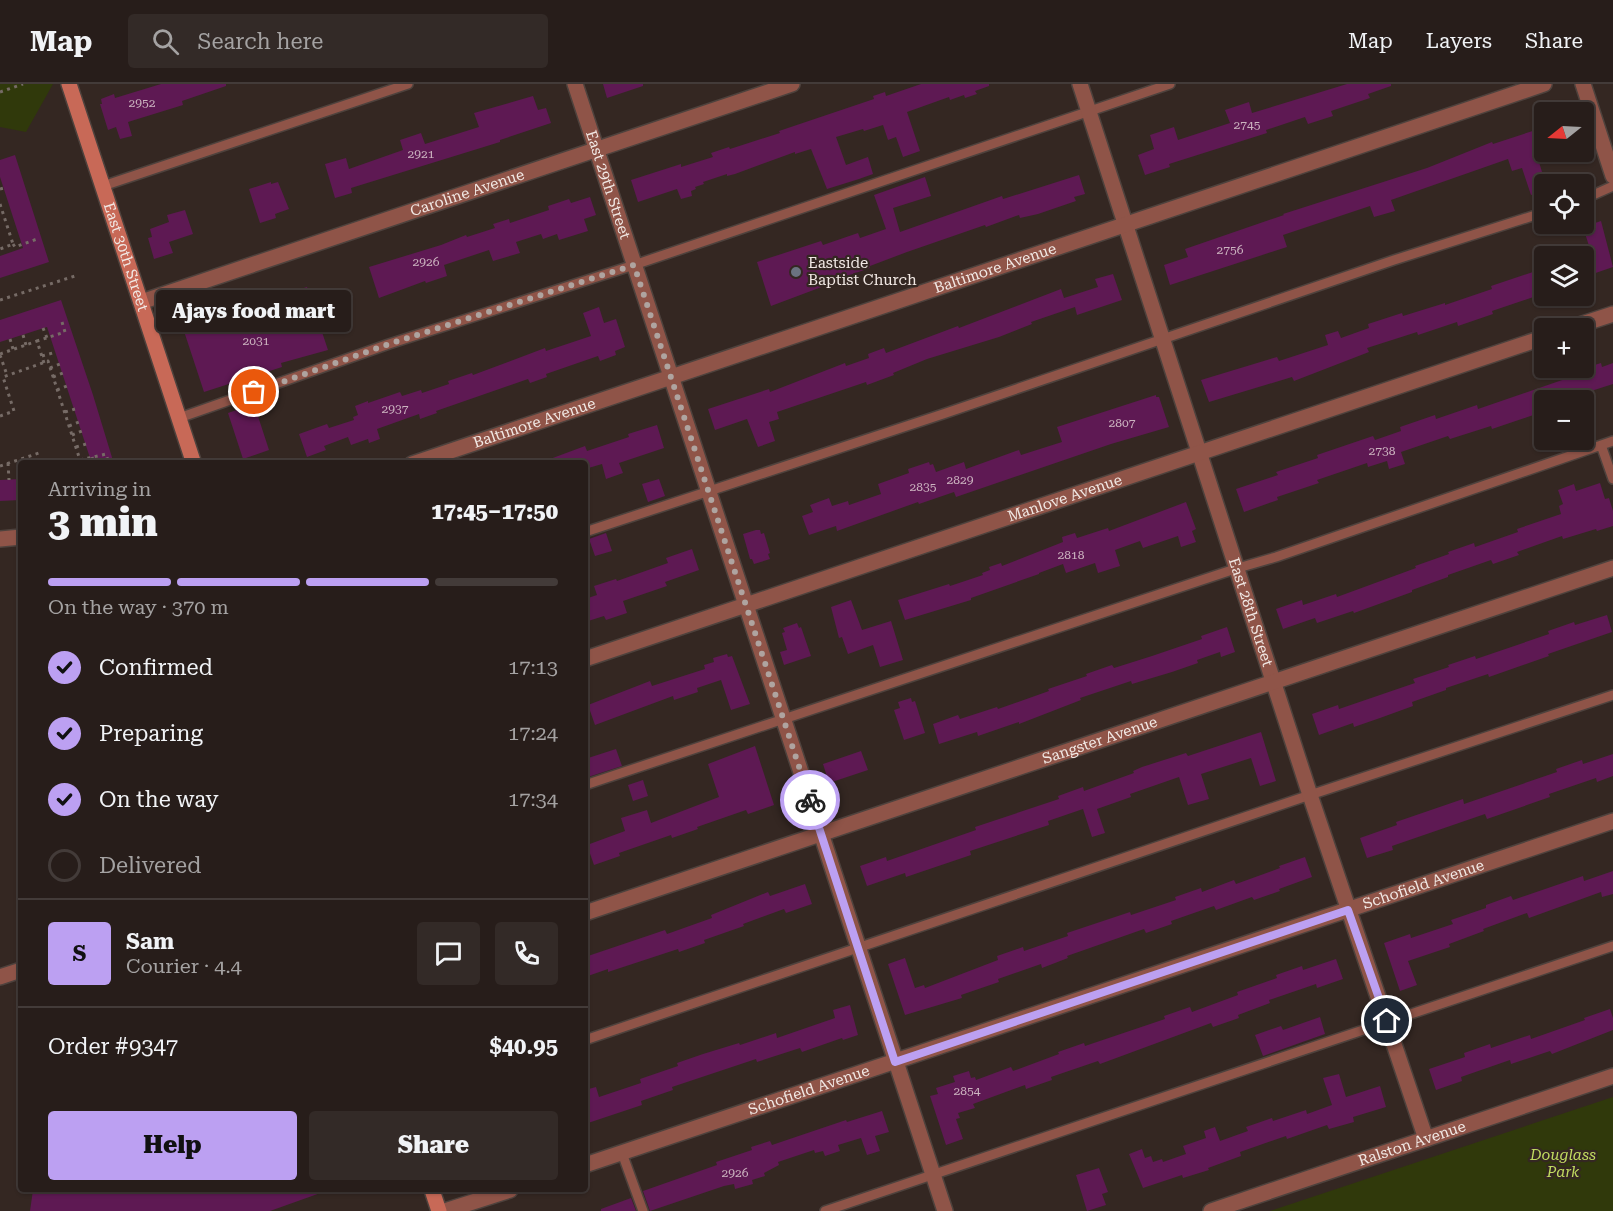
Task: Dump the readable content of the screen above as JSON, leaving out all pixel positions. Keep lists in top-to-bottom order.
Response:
{
  "streets": {
    "main road": ["East 30th Street"],
    "street": [
      "East 29th Street",
      "Caroline Avenue",
      "Baltimore Avenue",
      "Manlove Avenue",
      "East 28th Street",
      "Sangster Avenue",
      "Schofield Avenue",
      "Ralston Avenue"
    ]
  },
  "crossings": [
    ["East 29th Street", "Caroline Avenue"],
    ["East 29th Street", "Baltimore Avenue"],
    ["East 29th Street", "Manlove Avenue"],
    ["East 29th Street", "Sangster Avenue"],
    ["East 29th Street", "Schofield Avenue"],
    ["Caroline Avenue", "East 30th Street"],
    ["Baltimore Avenue", "East 28th Street"],
    ["Manlove Avenue", "East 28th Street"],
    ["East 28th Street", "Sangster Avenue"],
    ["East 28th Street", "Schofield Avenue"],
    ["East 28th Street", "Ralston Avenue"]
  ],
  "parks": ["Douglass Park"],
  "places": ["Eastside Baptist Church", "Ajays food mart"],
  "house_numbers": [
    "2952",
    "2745",
    "2921",
    "2756",
    "2926",
    "2031",
    "2937",
    "2807",
    "2738",
    "2829",
    "2835",
    "2818",
    "2854",
    "2926"
  ],
  "north": "left",
  "page": {
    "header": "Map",
    "search": "Search here",
    "nav": ["Map", "Layers", "Share"],
    "map_buttons": ["+", "−"],
    "bubble": "Ajays food mart",
    "heading": ["3 min", "Arriving in", "17:45–17:50"],
    "panel": [
      "Sam",
      "Courier · 4.4",
      "Order #9347",
      "$40.95"
    ],
    "bar": "On the way · 370 m",
    "list": [
      ["Confirmed", "17:13"],
      ["Preparing", "17:24"],
      ["On the way", "17:34"],
      "Delivered"
    ],
    "round": "S",
    "buttons": ["Help", "Share"]
  }
}
